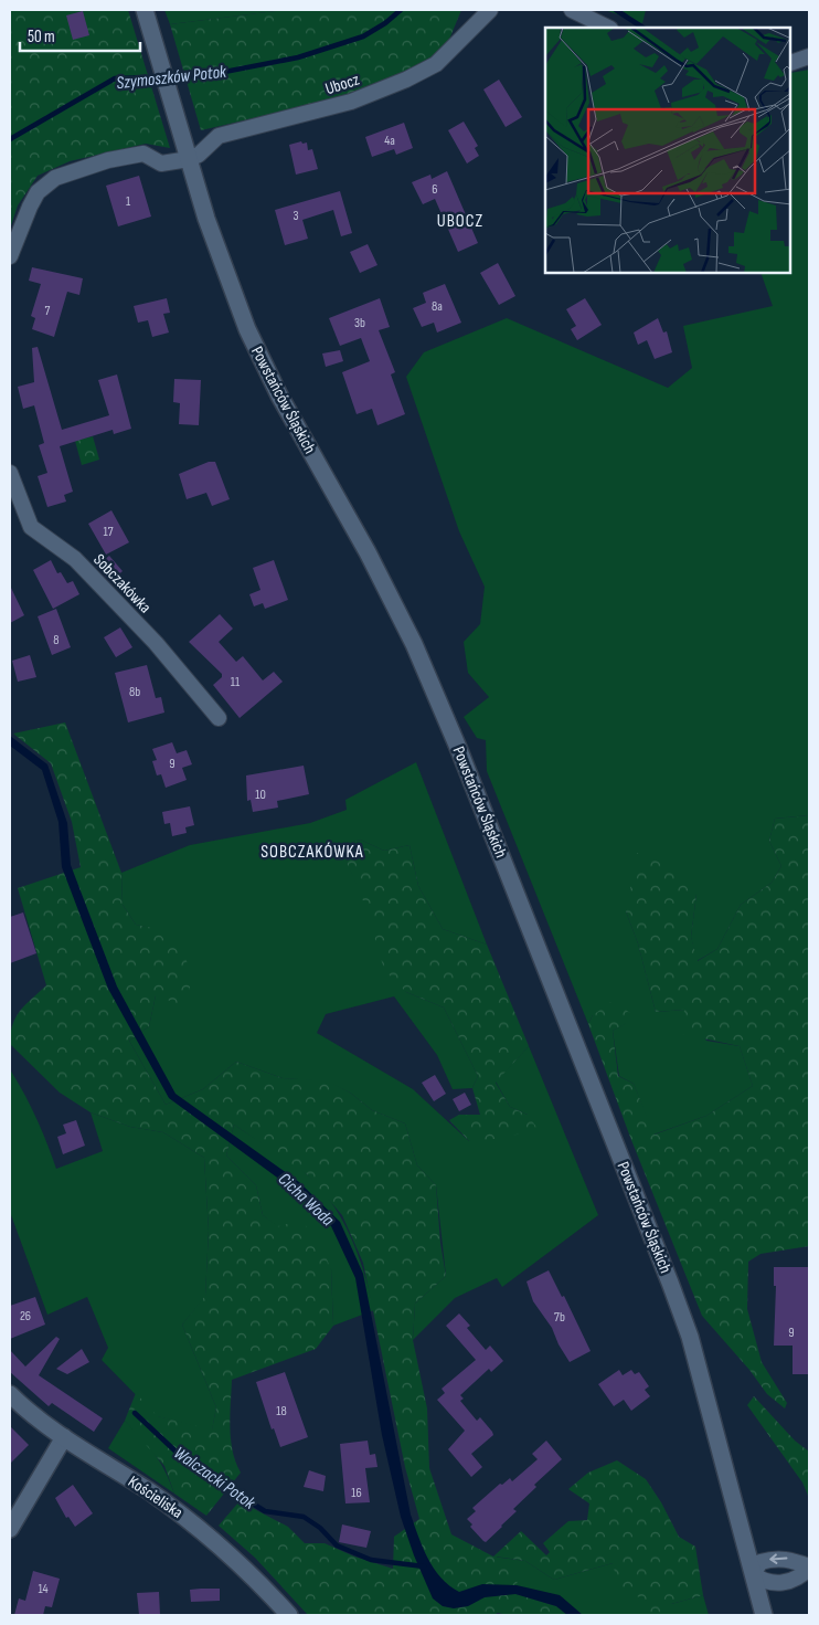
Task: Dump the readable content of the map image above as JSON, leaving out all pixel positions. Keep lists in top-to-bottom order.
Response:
{
  "streets": {
    "street": [
      "Ubocz",
      "Powstańców Śląskich",
      "Sobczakówka",
      "Kościeliska"
    ]
  },
  "crossings": [
    ["Ubocz", "Powstańców Śląskich"]
  ],
  "districts": ["UBOCZ", "SOBCZAKÓWKA"],
  "water": ["Szymoszków Potok", "Cicha Woda", "Walczacki Potok"],
  "house_numbers": [
    "4a",
    "6",
    "1",
    "3",
    "8a",
    "7",
    "3b",
    "17",
    "8",
    "11",
    "8b",
    "9",
    "10",
    "26",
    "7b",
    "9",
    "18",
    "16",
    "14"
  ],
  "scale_bar": "50 m"
}
